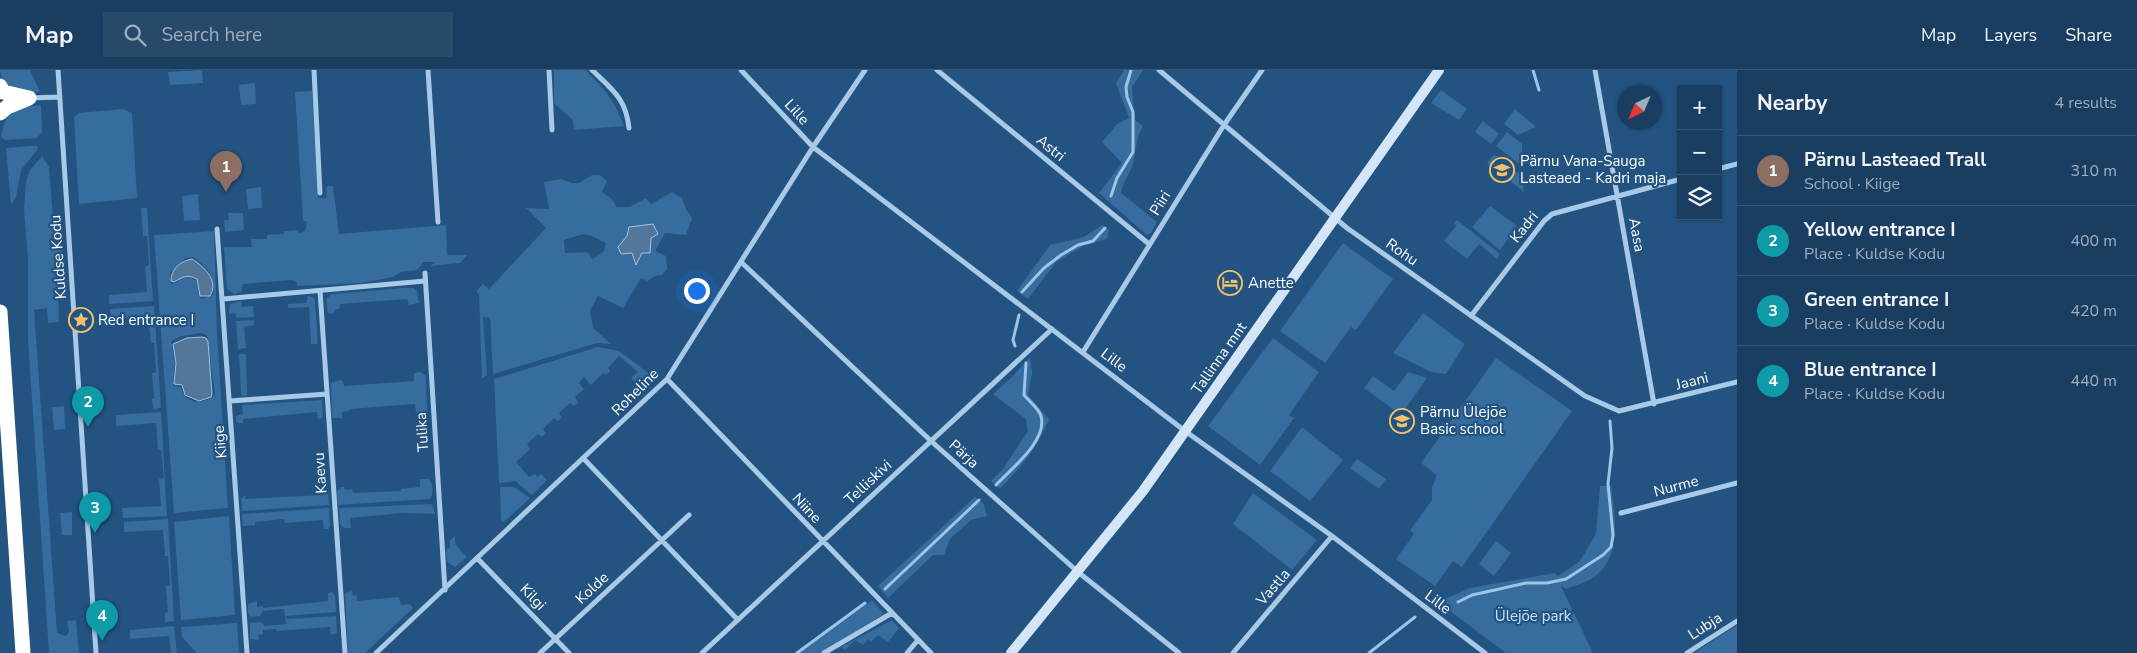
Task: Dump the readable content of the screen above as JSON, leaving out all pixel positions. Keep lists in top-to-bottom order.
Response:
{
  "streets": {
    "main road": ["Tallinna mnt"],
    "street": [
      "Lille",
      "Astri",
      "Piiri",
      "Kadri",
      "Aasa",
      "Rohu",
      "Kuldse Kodu",
      "Jaani",
      "Roheline",
      "Tulika",
      "Kiige",
      "Pärja",
      "Kaevu",
      "Telliskivi",
      "Nurme",
      "Niine",
      "Vastla",
      "Kolde",
      "Kilgi",
      "Lubja"
    ]
  },
  "crossings": [
    ["Lille", "Piiri"],
    ["Lille", "Tallinna mnt"],
    ["Lille", "Roheline"],
    ["Lille", "Telliskivi"],
    ["Lille", "Vastla"],
    ["Astri", "Piiri"],
    ["Piiri", "Rohu"],
    ["Kadri", "Aasa"],
    ["Kadri", "Rohu"],
    ["Aasa", "Rohu"],
    ["Aasa", "Jaani"],
    ["Rohu", "Tallinna mnt"],
    ["Rohu", "Jaani"],
    ["Tallinna mnt", "Pärja"],
    ["Roheline", "Tulika"],
    ["Roheline", "Pärja"],
    ["Roheline", "Niine"],
    ["Roheline", "Kilgi"],
    ["Pärja", "Telliskivi"],
    ["Telliskivi", "Niine"],
    ["Kolde", "Kilgi"]
  ],
  "parks": ["Ülejõe park"],
  "places": {
    "school or university": ["Pärnu Vana-Sauga Lasteaed - Kadri maja", "Pärnu Ülejõe Basic school"],
    "hotel": ["Anette"],
    "place": ["Red entrance I"]
  },
  "north": "bottom left",
  "page": {
    "header": "Map",
    "search": "Search here",
    "nav": ["Map", "Layers", "Share"],
    "heading": ["Nearby", "4 results"],
    "map_buttons": ["+", "−"],
    "list": [
      {
        "mark": "1",
        "name": "Pärnu Lasteaed Trall",
        "note": "School · Kiige",
        "value": "310 m"
      },
      {
        "mark": "2",
        "name": "Yellow entrance I",
        "note": "Place · Kuldse Kodu",
        "value": "400 m"
      },
      {
        "mark": "3",
        "name": "Green entrance I",
        "note": "Place · Kuldse Kodu",
        "value": "420 m"
      },
      {
        "mark": "4",
        "name": "Blue entrance I",
        "note": "Place · Kuldse Kodu",
        "value": "440 m"
      }
    ],
    "pins": [
      "1",
      "2",
      "3",
      "4"
    ]
  }
}
